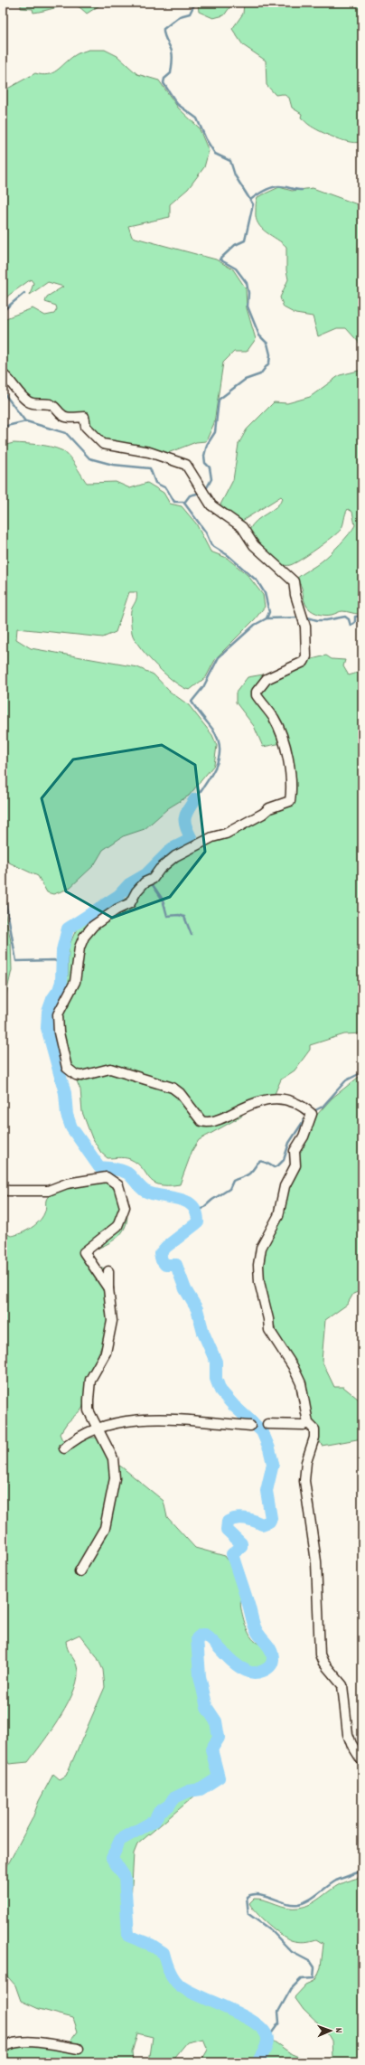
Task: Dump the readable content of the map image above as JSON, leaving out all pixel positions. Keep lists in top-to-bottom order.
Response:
{
  "north": "right"
}
